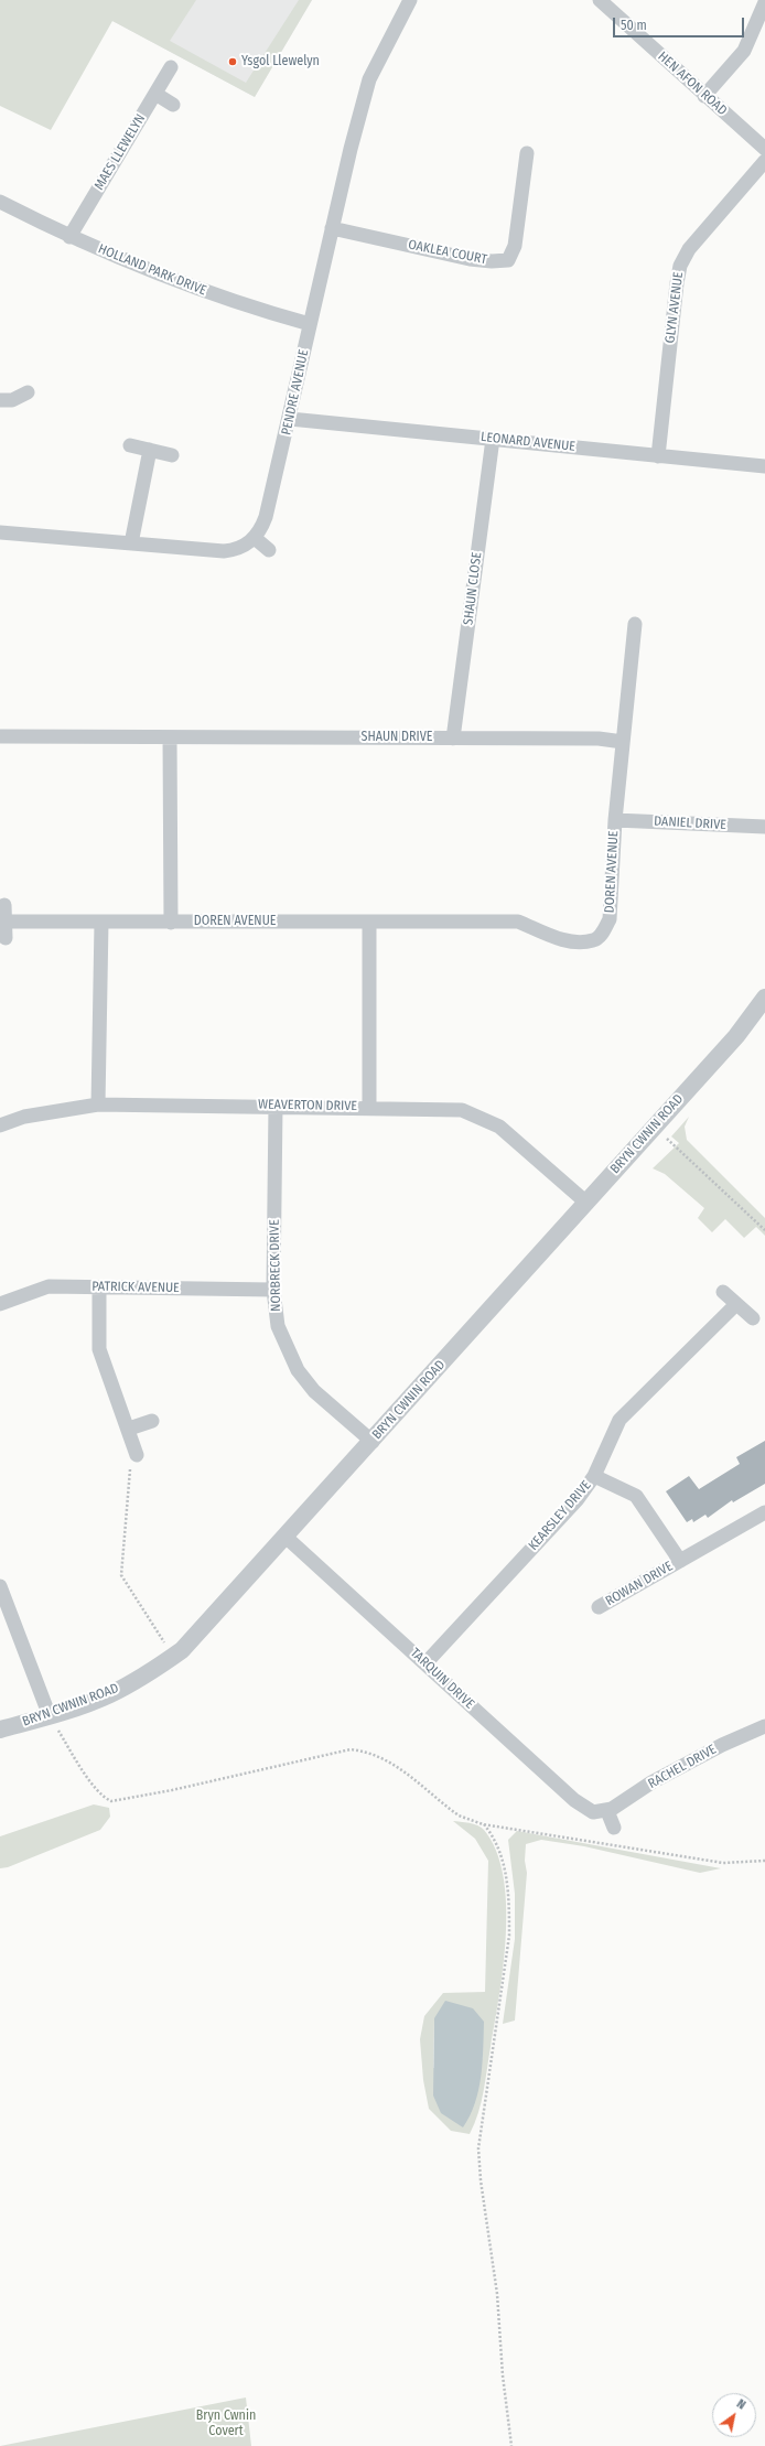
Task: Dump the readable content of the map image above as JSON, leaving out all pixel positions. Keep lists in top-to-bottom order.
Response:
{
  "streets": {
    "street": [
      "HEN AFON ROAD",
      "MAES LLEWELYN",
      "OAKLEA COURT",
      "HOLLAND PARK DRIVE",
      "GLYN AVENUE",
      "PENDRE AVENUE",
      "LEONARD AVENUE",
      "SHAUN CLOSE",
      "SHAUN DRIVE",
      "DANIEL DRIVE",
      "DOREN AVENUE",
      "WEAVERTON DRIVE",
      "BRYN CWNIN ROAD",
      "NORBRECK DRIVE",
      "PATRICK AVENUE",
      "KEARSLEY DRIVE",
      "ROWAN DRIVE",
      "TARQUIN DRIVE",
      "RACHEL DRIVE"
    ]
  },
  "crossings": [
    ["MAES LLEWELYN", "HOLLAND PARK DRIVE"],
    ["OAKLEA COURT", "PENDRE AVENUE"],
    ["HOLLAND PARK DRIVE", "PENDRE AVENUE"],
    ["GLYN AVENUE", "LEONARD AVENUE"],
    ["PENDRE AVENUE", "LEONARD AVENUE"],
    ["LEONARD AVENUE", "SHAUN CLOSE"],
    ["SHAUN CLOSE", "SHAUN DRIVE"],
    ["SHAUN DRIVE", "DOREN AVENUE"],
    ["DANIEL DRIVE", "DOREN AVENUE"],
    ["WEAVERTON DRIVE", "BRYN CWNIN ROAD"],
    ["WEAVERTON DRIVE", "NORBRECK DRIVE"],
    ["BRYN CWNIN ROAD", "NORBRECK DRIVE"],
    ["BRYN CWNIN ROAD", "TARQUIN DRIVE"],
    ["NORBRECK DRIVE", "PATRICK AVENUE"],
    ["KEARSLEY DRIVE", "ROWAN DRIVE"],
    ["KEARSLEY DRIVE", "TARQUIN DRIVE"],
    ["TARQUIN DRIVE", "RACHEL DRIVE"]
  ],
  "parks": ["Bryn Cwnin Covert"],
  "places": ["Ysgol Llewelyn"],
  "scale_bar": "50 m",
  "north": "top right"
}
